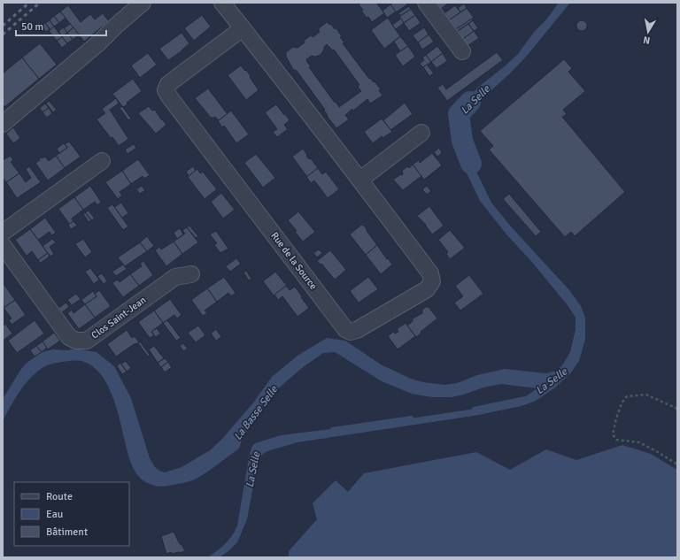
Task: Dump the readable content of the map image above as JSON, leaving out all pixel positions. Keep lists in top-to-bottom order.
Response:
{
  "streets": {
    "street": ["Rue de la Source", "Clos Saint-Jean"]
  },
  "water": ["La Selle", "La Basse Selle"],
  "legend": ["Route", "Eau", "Bâtiment"],
  "scale_bar": "50 m",
  "north": "bottom"
}
